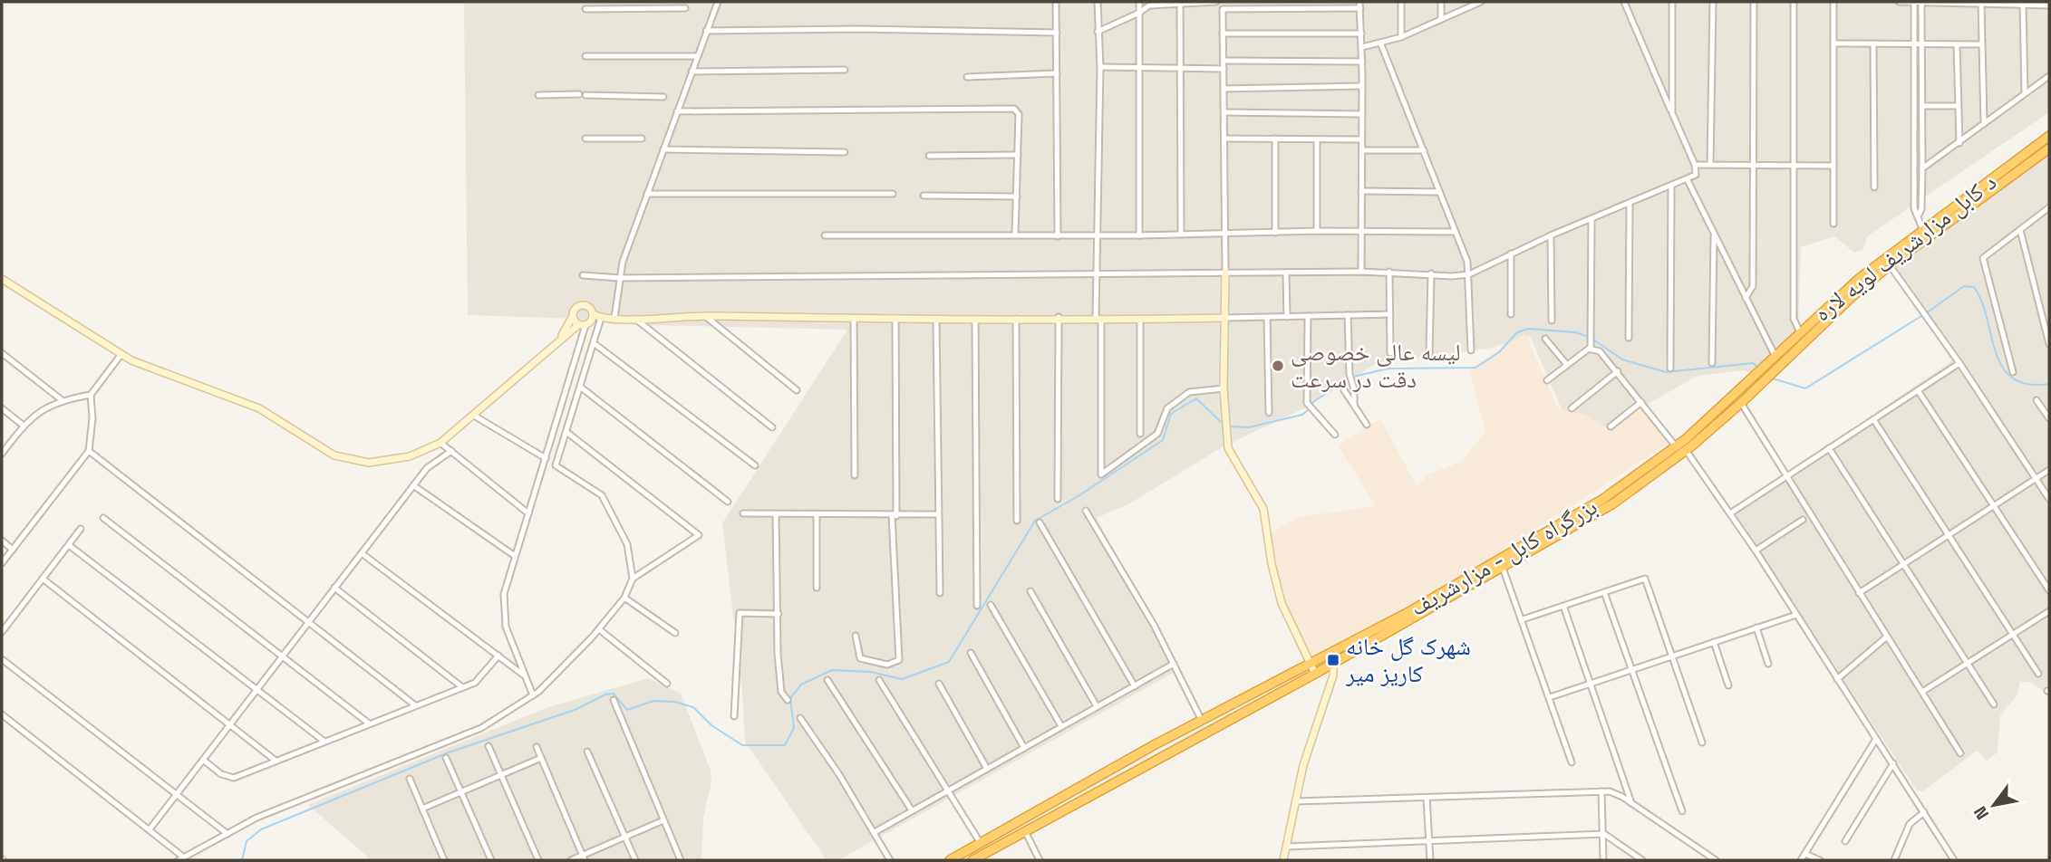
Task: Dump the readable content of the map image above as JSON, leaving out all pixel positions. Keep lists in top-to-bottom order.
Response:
{
  "streets": {
    "highway": ["د کابل مزارشریف لویه لاره", "بزرگراه کابل - مزارشریف"]
  },
  "crossings": [
    ["د کابل مزارشریف لویه لاره", "بزرگراه کابل - مزارشریف"]
  ],
  "places": {
    "other": ["لیسه عالی خصوصی دقت در سرعت"],
    "transit": ["شهرک گل خانه کاریز میر"]
  },
  "north": "bottom left"
}
